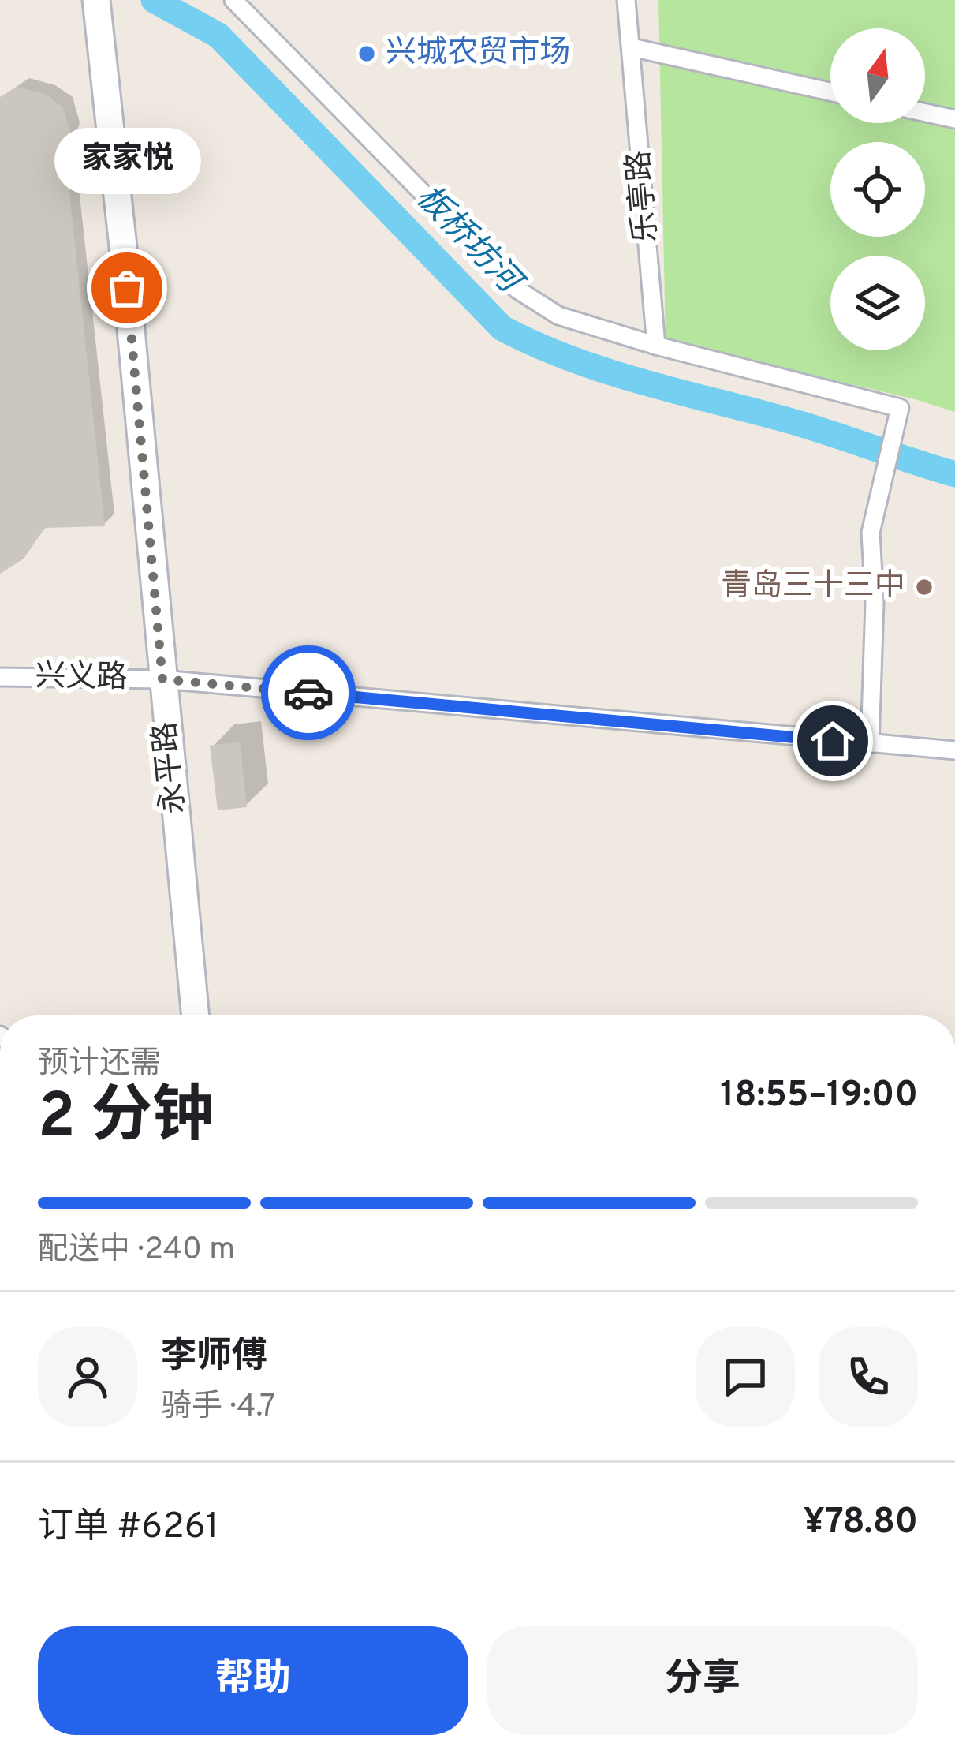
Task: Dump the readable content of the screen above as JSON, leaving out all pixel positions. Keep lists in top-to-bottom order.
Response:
{
  "streets": {
    "main road": ["永平路"],
    "street": ["乐亭路", "兴义路"]
  },
  "crossings": [
    ["兴义路", "永平路"]
  ],
  "water": ["板桥坊河"],
  "places": ["兴城农贸市场", "家家悦", "青岛三十三中"],
  "north": "top",
  "page": {
    "bubble": "家家悦",
    "heading": ["2 分钟", "预计还需", "18:55–19:00"],
    "panel": [
      "李师傅",
      "骑手 · 4.7",
      "订单 #6261",
      "¥78.80"
    ],
    "bar": "配送中 · 240 m",
    "buttons": ["帮助", "分享"]
  }
}
